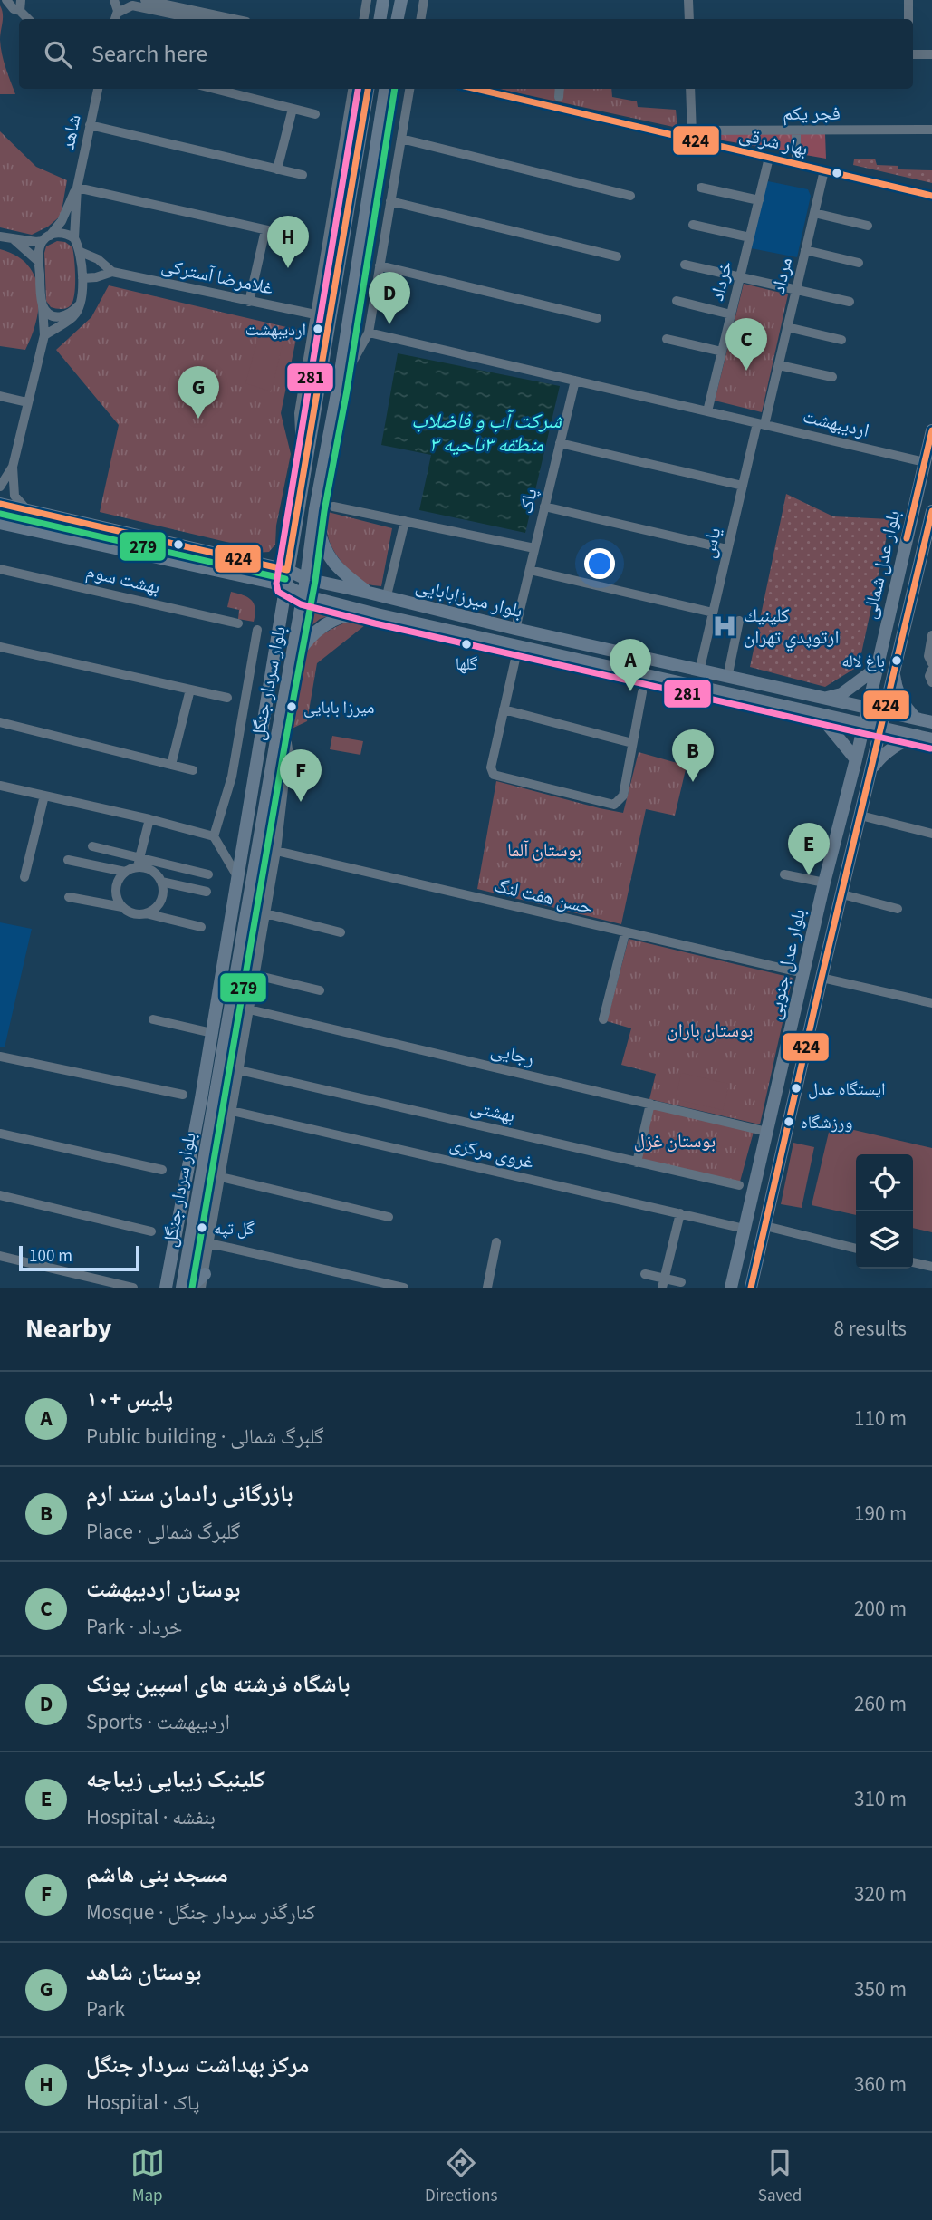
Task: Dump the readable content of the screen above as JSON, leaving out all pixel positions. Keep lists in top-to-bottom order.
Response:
{
  "streets": {
    "main road": [
      "بلوار عدل شمالی",
      "بلوار میرزابابایی",
      "بلوار سردار جنگل",
      "بلوار عدل جنوبی"
    ],
    "street": [
      "فجر یکم",
      "شاهد",
      "بهار شرقی",
      "مرداد",
      "غلامرضا آسترکی",
      "خرداد",
      "اردیبهشت",
      "پاک",
      "یاس",
      "بهشت سوم",
      "حسن هفت لنگ",
      "رجایی",
      "بهشتی",
      "غروی مرکزی"
    ]
  },
  "crossings": [
    ["فجر یکم", "بهار شرقی"],
    ["بهار شرقی", "مرداد"],
    ["بهار شرقی", "خرداد"],
    ["مرداد", "اردیبهشت"],
    ["مرداد", "یاس"],
    ["خرداد", "اردیبهشت"],
    ["اردیبهشت", "پاک"],
    ["اردیبهشت", "یاس"],
    ["اردیبهشت", "بلوار عدل شمالی"],
    ["پاک", "بلوار میرزابابایی"],
    ["یاس", "بلوار میرزابابایی"],
    ["بلوار عدل شمالی", "بلوار میرزابابایی"],
    ["بلوار عدل شمالی", "بلوار عدل جنوبی"],
    ["بلوار میرزابابایی", "بلوار سردار جنگل"],
    ["بلوار میرزابابایی", "بلوار عدل جنوبی"],
    ["حسن هفت لنگ", "بلوار عدل جنوبی"],
    ["بلوار عدل جنوبی", "رجایی"],
    ["بلوار عدل جنوبی", "غروی مرکزی"]
  ],
  "water": ["شرکت آب و فاضلاب منطقه ۳ناحیه ۳"],
  "parks": ["بوستان آلما", "بوستان باران", "بوستان غزل"],
  "places": {
    "other": [
      "اردیبهشت",
      "گلها",
      "باغ لاله",
      "میرزا بابایی",
      "ایستگاه عدل",
      "ورزشگاه",
      "گل تپه"
    ],
    "hospital": ["كلينيك ارتوپدي تهران"]
  },
  "lines": ["transit line 424", "transit line 279", "transit line 281"],
  "scale_bar": "100 m",
  "page": {
    "search": "Search here",
    "pins": [
      "H",
      "D",
      "C",
      "G",
      "A",
      "B",
      "F",
      "E"
    ],
    "scale": "100 m",
    "heading": ["Nearby", "8 results"],
    "list": [
      {
        "mark": "A",
        "name": "پلیس +۱۰",
        "note": "Public building · گلبرگ شمالی",
        "value": "110 m"
      },
      {
        "mark": "B",
        "name": "بازرگانی رادمان ستد ارم",
        "note": "Place · گلبرگ شمالی",
        "value": "190 m"
      },
      {
        "mark": "C",
        "name": "بوستان اردیبهشت",
        "note": "Park · خرداد",
        "value": "200 m"
      },
      {
        "mark": "D",
        "name": "باشگاه فرشته های اسپین پونک",
        "note": "Sports · اردیبهشت",
        "value": "260 m"
      },
      {
        "mark": "E",
        "name": "کلینیک زیبایی زیباچه",
        "note": "Hospital · بنفشه",
        "value": "310 m"
      },
      {
        "mark": "F",
        "name": "مسجد بنی هاشم",
        "note": "Mosque · کنارگذر سردار جنگل",
        "value": "320 m"
      },
      {
        "mark": "G",
        "name": "بوستان شاهد",
        "note": "Park",
        "value": "350 m"
      },
      {
        "mark": "H",
        "name": "مرکز بهداشت سردار جنگل",
        "note": "Hospital · پاک",
        "value": "360 m"
      }
    ],
    "nav": ["Map", "Directions", "Saved"]
  }
}
